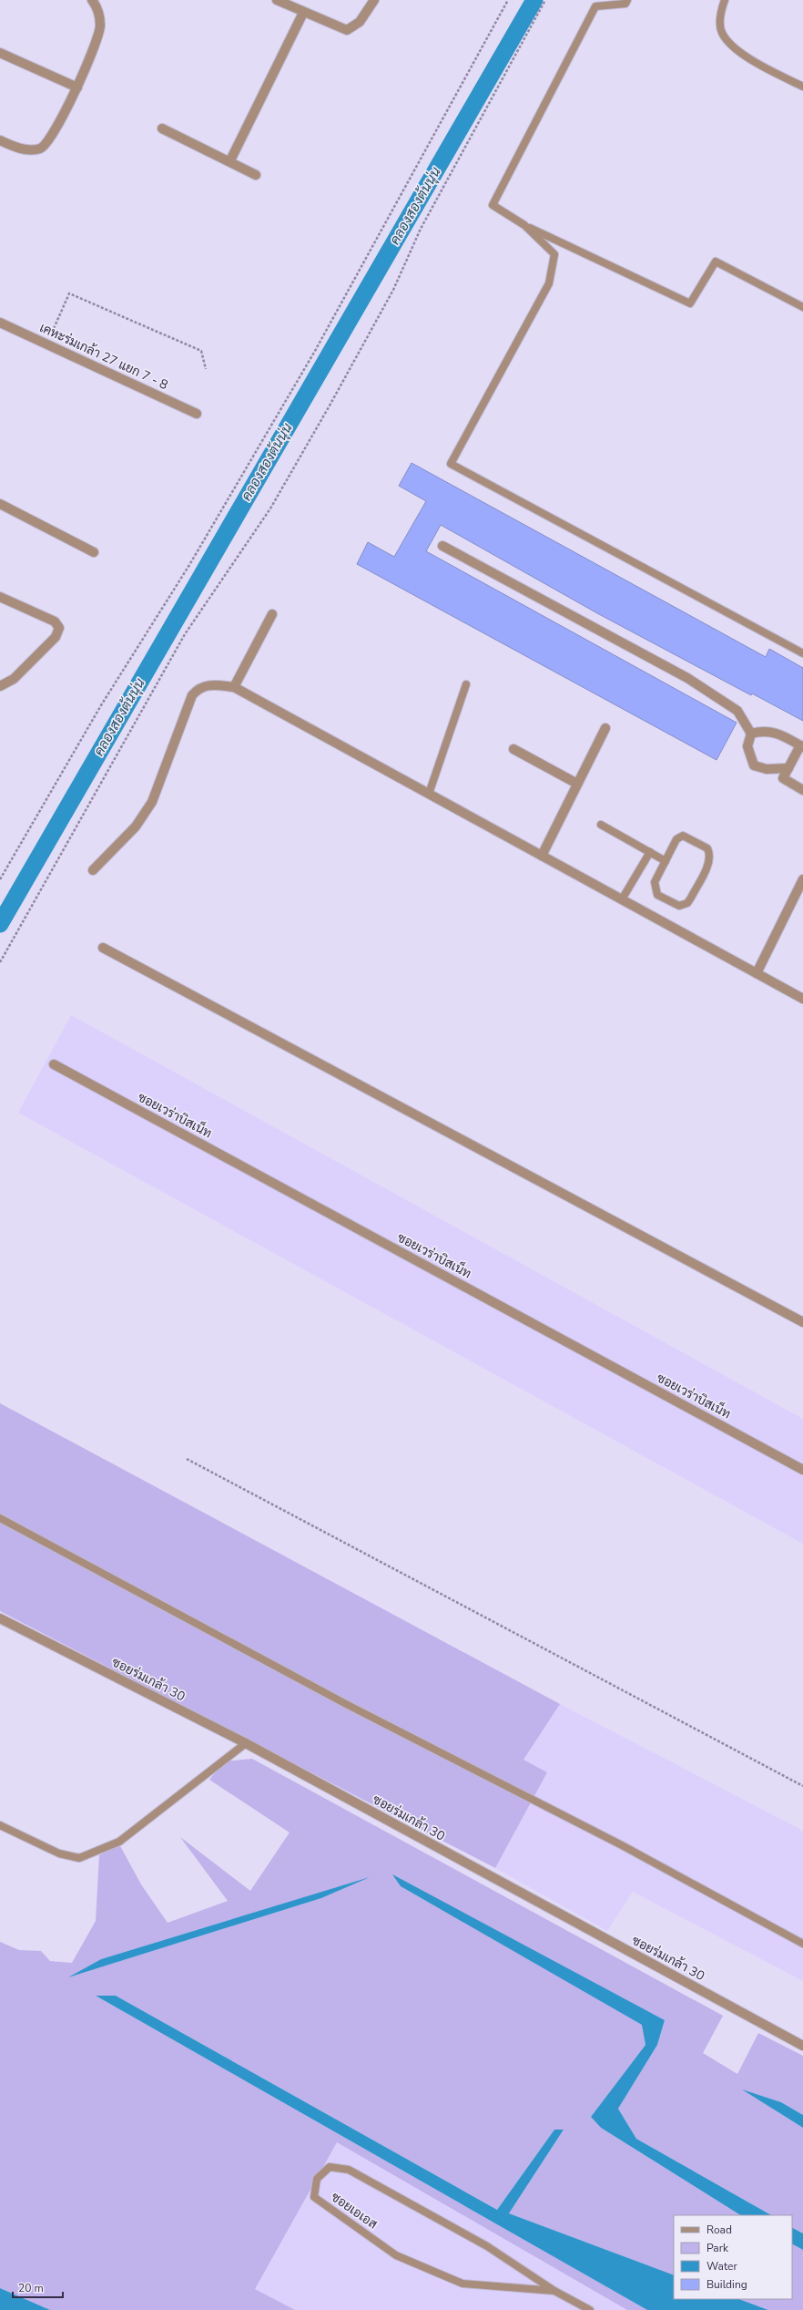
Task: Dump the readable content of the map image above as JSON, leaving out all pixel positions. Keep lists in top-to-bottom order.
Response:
{
  "streets": {
    "street": ["เคหะร่มเกล้า 27 แยก 7 - 8", "ซอยเวร่าบิสเน็ท", "ซอยร่มเกล้า 30"],
    "lane": ["ซอยเอเอส"]
  },
  "water": ["คลองสองต้นนุ่น"],
  "legend": [
    "Road",
    "Park",
    "Water",
    "Building"
  ],
  "scale_bar": "20 m"
}
